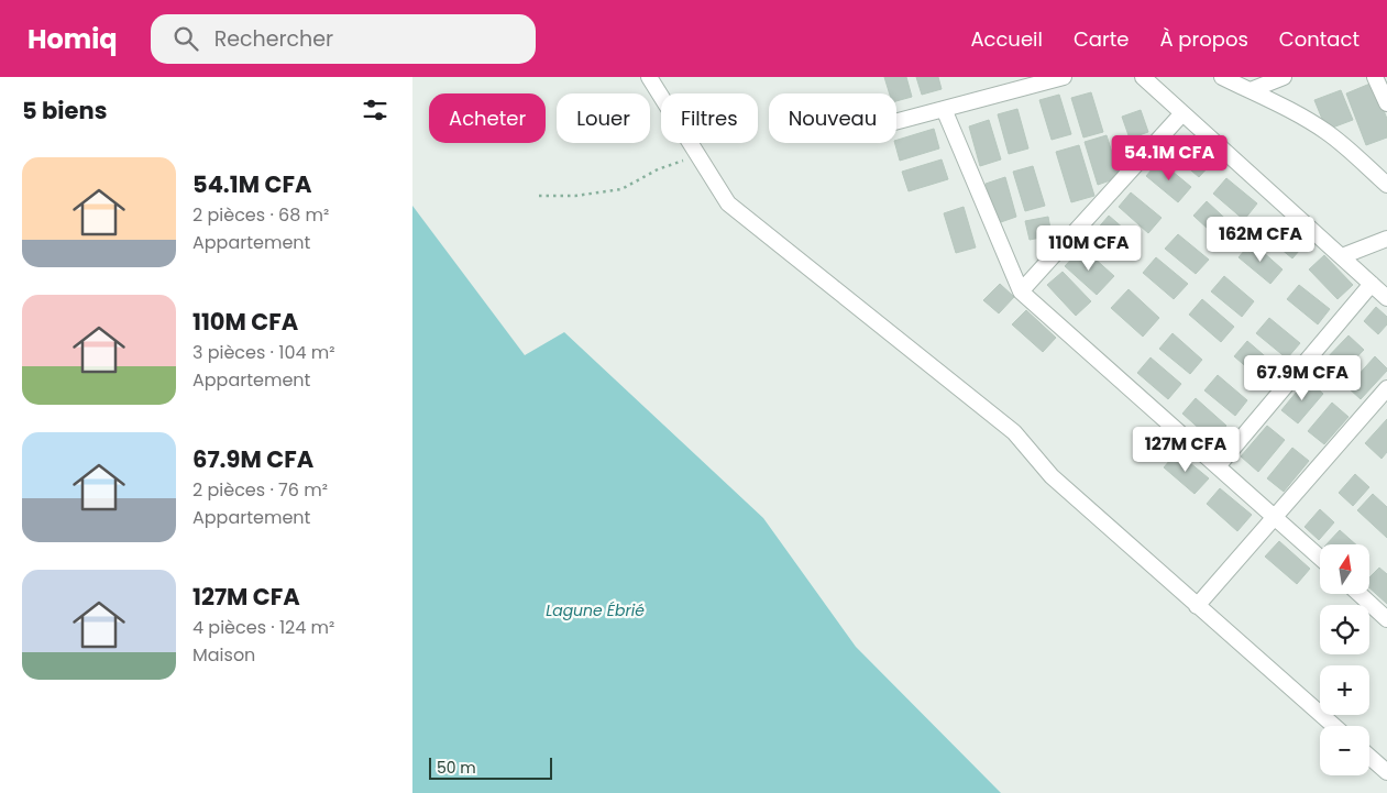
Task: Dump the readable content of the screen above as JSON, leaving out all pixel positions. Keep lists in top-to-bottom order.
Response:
{
  "water": ["Lagune Ébrié"],
  "scale_bar": "50 m",
  "north": "top",
  "page": {
    "header": "Homiq",
    "search": "Rechercher",
    "nav": [
      "Accueil",
      "Carte",
      "À propos",
      "Contact"
    ],
    "heading": "5 biens",
    "chip": [
      "Acheter",
      "Louer",
      "Filtres",
      "Nouveau"
    ],
    "price": [
      "54.1M CFA",
      "162M CFA",
      "110M CFA",
      "67.9M CFA",
      "127M CFA"
    ],
    "list": [
      {
        "name": "54.1M CFA",
        "note": "2 pièces · 68 m² · Appartement"
      },
      {
        "name": "110M CFA",
        "note": "3 pièces · 104 m² · Appartement"
      },
      {
        "name": "67.9M CFA",
        "note": "2 pièces · 76 m² · Appartement"
      },
      {
        "name": "127M CFA",
        "note": "4 pièces · 124 m² · Maison"
      }
    ],
    "map_buttons": ["+", "−"],
    "scale": "50 m"
  }
}
